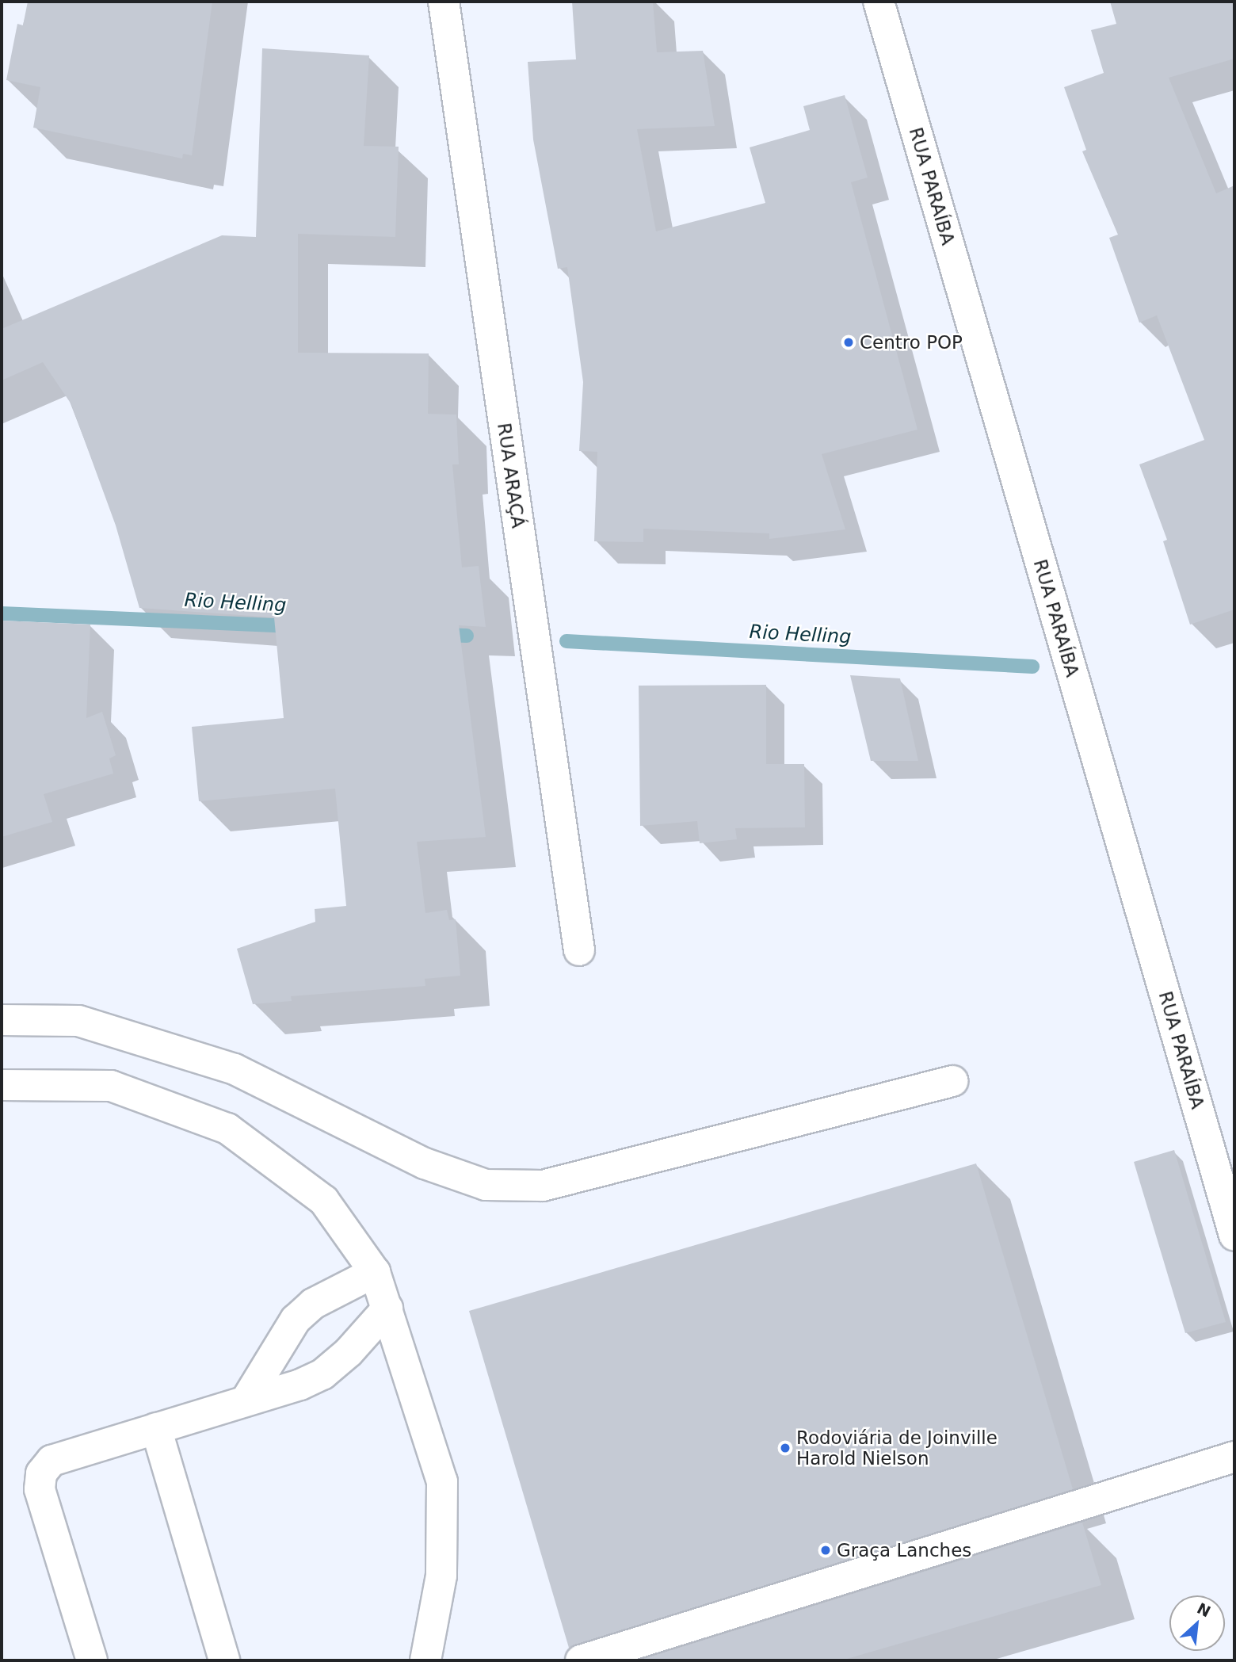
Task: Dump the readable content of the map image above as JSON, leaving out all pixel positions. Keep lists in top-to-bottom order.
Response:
{
  "streets": {
    "street": ["RUA PARAÍBA", "RUA ARAÇÁ"]
  },
  "water": ["Rio Helling"],
  "places": ["Centro POP", "Rodoviária de Joinville Harold Nielson", "Graça Lanches"],
  "north": "top right"
}
